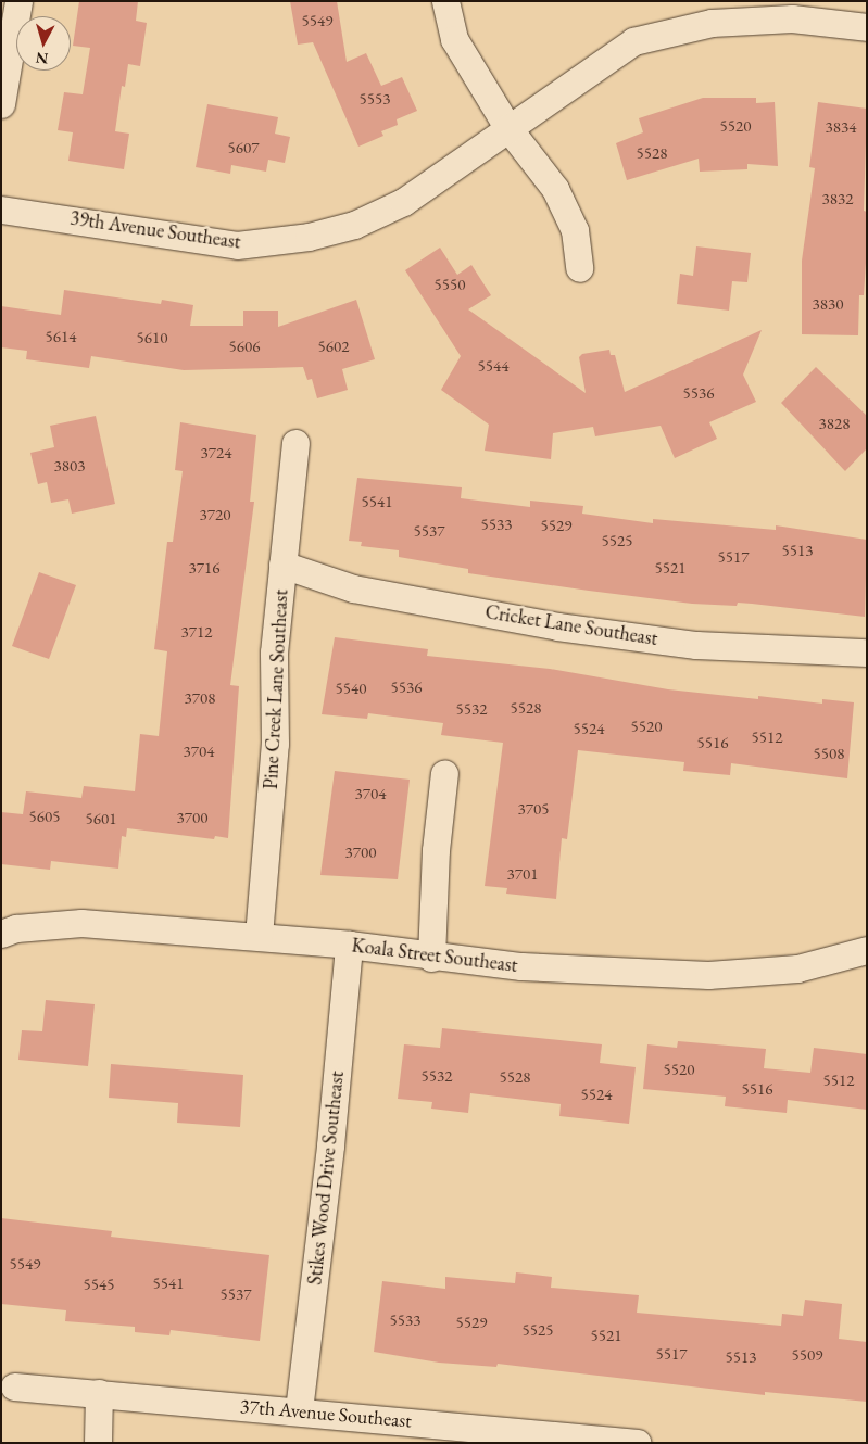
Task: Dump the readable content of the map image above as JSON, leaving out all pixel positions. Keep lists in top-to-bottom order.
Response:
{
  "streets": {
    "street": [
      "39th Avenue Southeast",
      "Cricket Lane Southeast",
      "Pine Creek Lane Southeast",
      "Koala Street Southeast",
      "Stikes Wood Drive Southeast",
      "37th Avenue Southeast"
    ]
  },
  "crossings": [
    ["Cricket Lane Southeast", "Pine Creek Lane Southeast"],
    ["Pine Creek Lane Southeast", "Koala Street Southeast"],
    ["Koala Street Southeast", "Stikes Wood Drive Southeast"],
    ["Stikes Wood Drive Southeast", "37th Avenue Southeast"]
  ],
  "house_numbers": [
    "5549",
    "5553",
    "5520",
    "3834",
    "5607",
    "5528",
    "3832",
    "5550",
    "3830",
    "5614",
    "5610",
    "5606",
    "5602",
    "5544",
    "5536",
    "3828",
    "3724",
    "3803",
    "5541",
    "3720",
    "5533",
    "5529",
    "5537",
    "5525",
    "5513",
    "5517",
    "3716",
    "5521",
    "3712",
    "5536",
    "5540",
    "3708",
    "5528",
    "5532",
    "5520",
    "5524",
    "5512",
    "5516",
    "3704",
    "5508",
    "3704",
    "3705",
    "5605",
    "3700",
    "5601",
    "3700",
    "3701",
    "5520",
    "5532",
    "5528",
    "5512",
    "5516",
    "5524",
    "5549",
    "5541",
    "5545",
    "5537",
    "5533",
    "5529",
    "5525",
    "5521",
    "5517",
    "5509",
    "5513"
  ],
  "north": "bottom"
}
